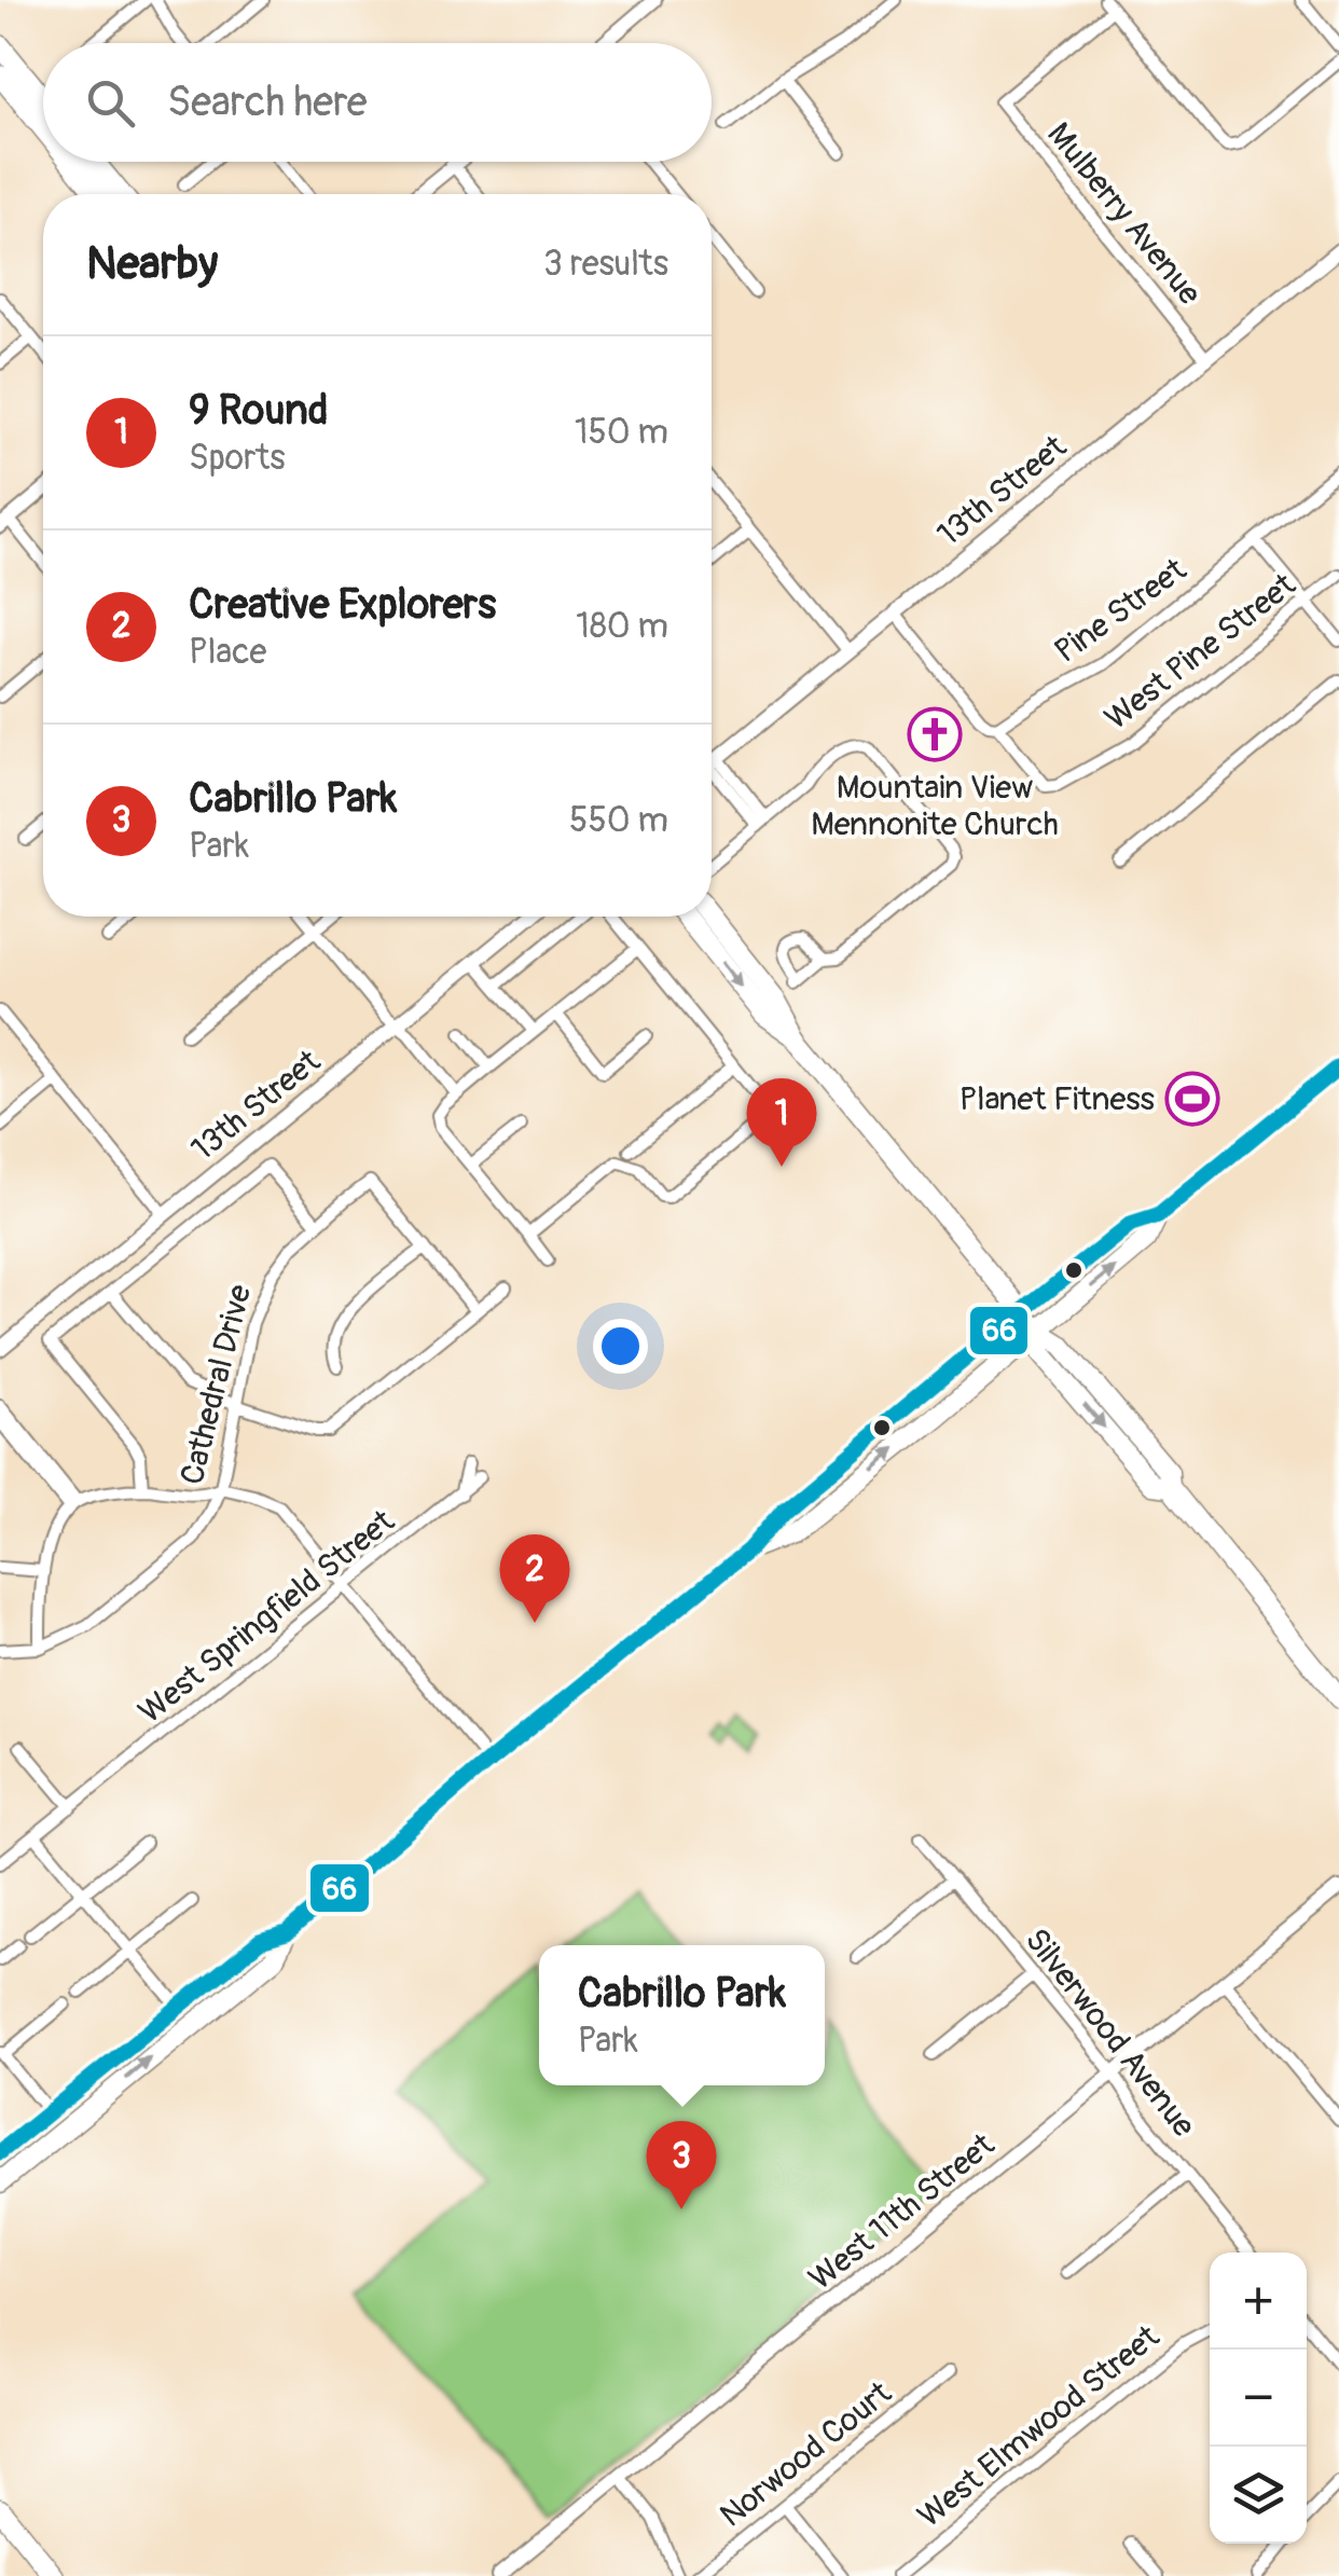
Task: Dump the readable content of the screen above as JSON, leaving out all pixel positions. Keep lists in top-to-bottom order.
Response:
{
  "streets": {
    "street": [
      "Mulberry Avenue",
      "13th Street",
      "Pine Street",
      "West Pine Street",
      "Cathedral Drive",
      "West Springfield Street",
      "Silverwood Avenue",
      "West 11th Street",
      "West Elmwood Street",
      "Norwood Court"
    ]
  },
  "crossings": [
    ["Mulberry Avenue", "13th Street"],
    ["Pine Street", "West Pine Street"],
    ["Silverwood Avenue", "West 11th Street"]
  ],
  "places": {
    "church": ["Mountain View Mennonite Church"],
    "sports": ["Planet Fitness"]
  },
  "lines": ["transit line 66"],
  "page": {
    "search": "Search here",
    "heading": ["Nearby", "3 results"],
    "list": [
      {
        "mark": "1",
        "name": "9 Round",
        "note": "Sports",
        "value": "150 m"
      },
      {
        "mark": "2",
        "name": "Creative Explorers",
        "note": "Place",
        "value": "180 m"
      },
      {
        "mark": "3",
        "name": "Cabrillo Park",
        "note": "Park",
        "value": "550 m"
      }
    ],
    "pins": ["1", "2", "3"],
    "popup": ["Cabrillo Park", "Park"],
    "map_buttons": ["+", "−"]
  }
}
